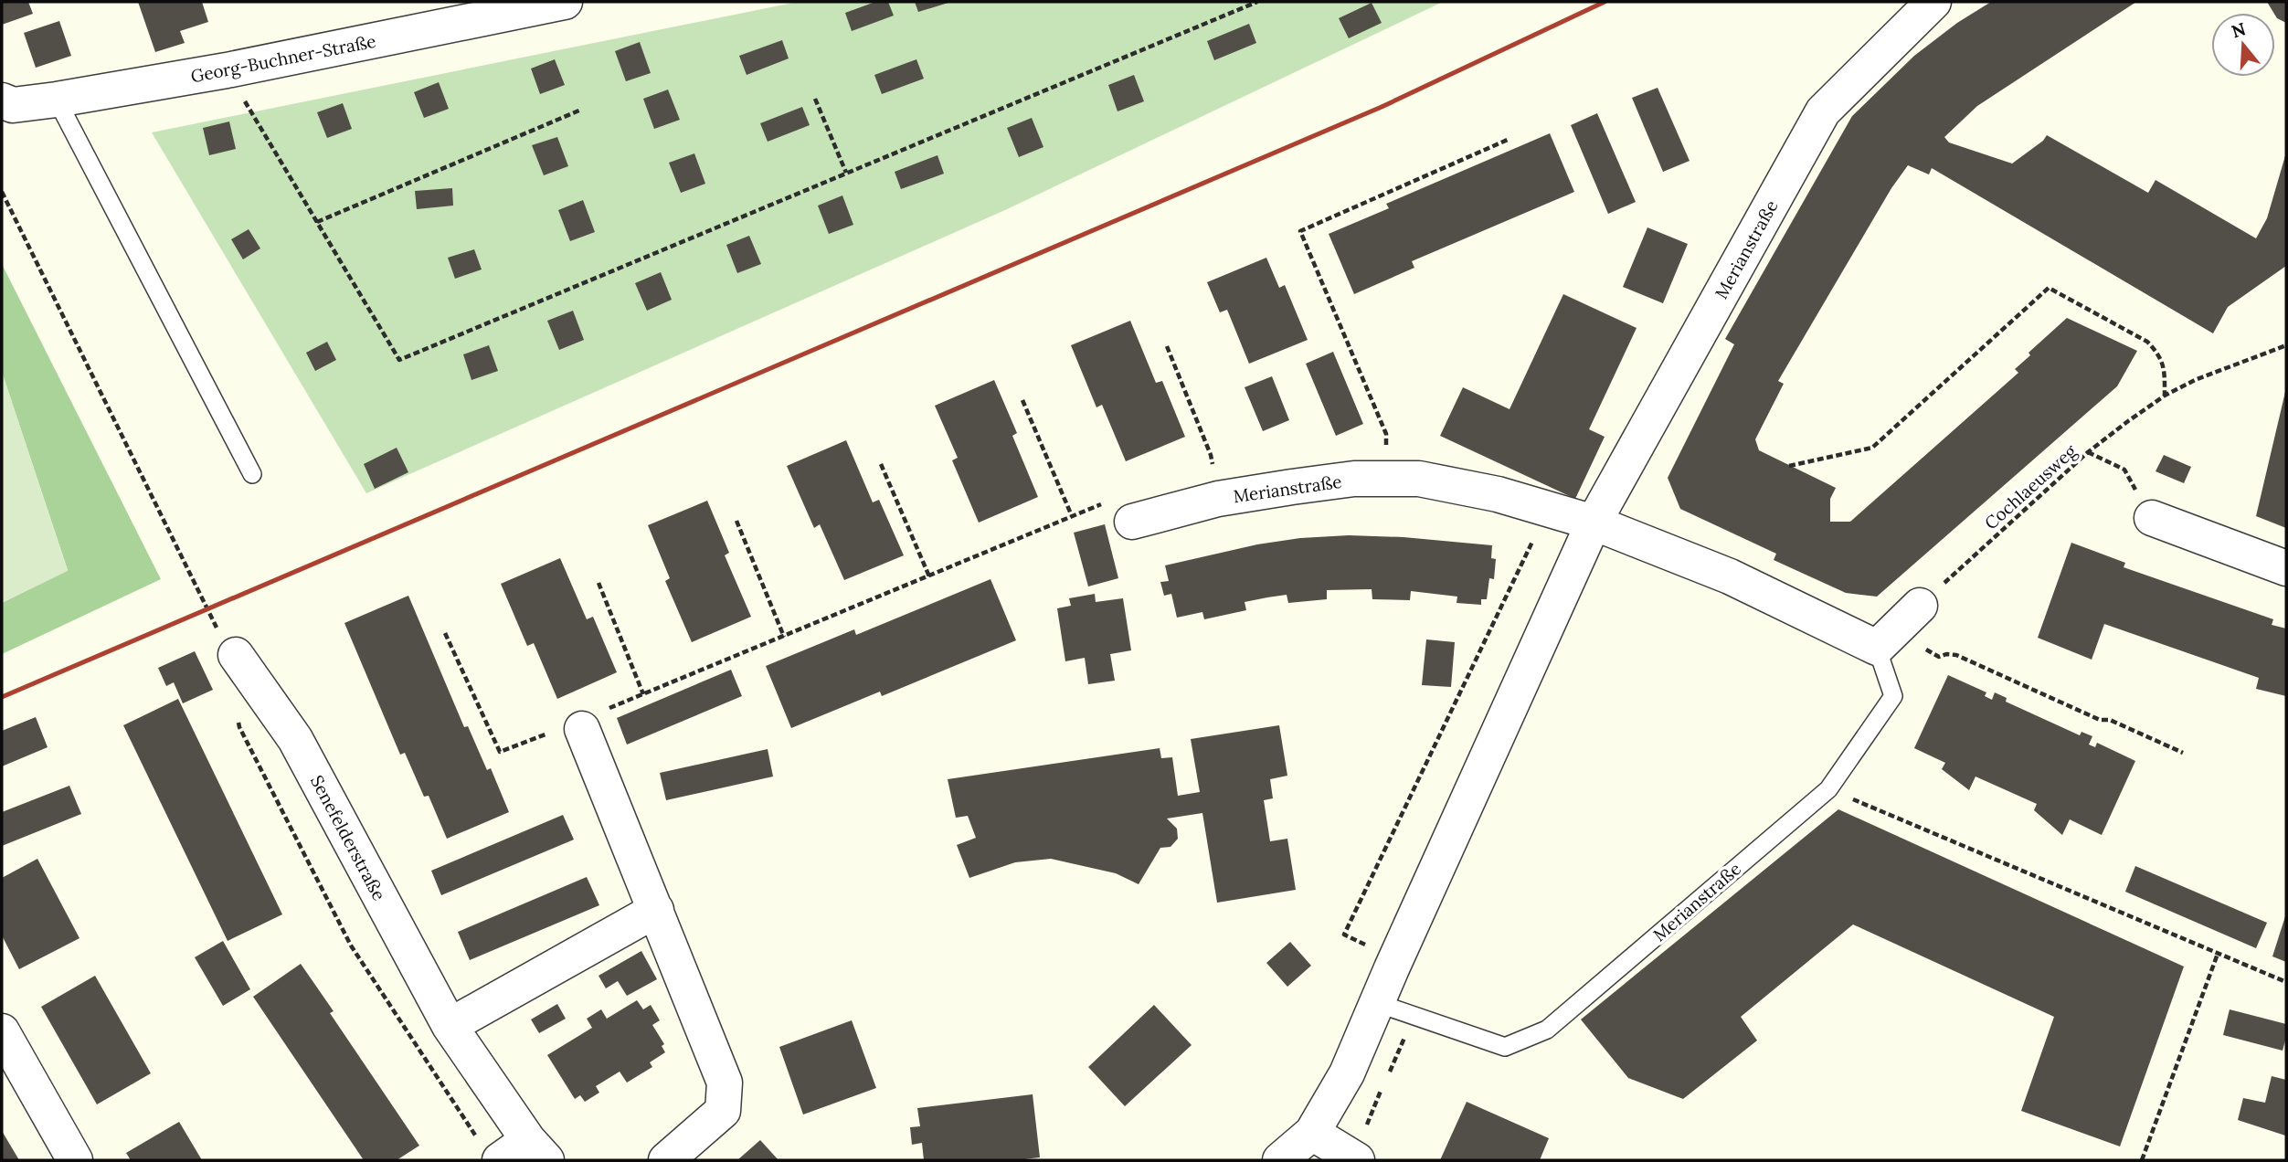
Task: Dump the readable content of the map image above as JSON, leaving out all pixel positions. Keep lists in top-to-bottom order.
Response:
{
  "streets": {
    "street": ["Georg-Buchner-Straße", "Merianstraße", "Senefelderstraße"],
    "path": ["Cochlaeusweg"]
  },
  "north": "top"
}
